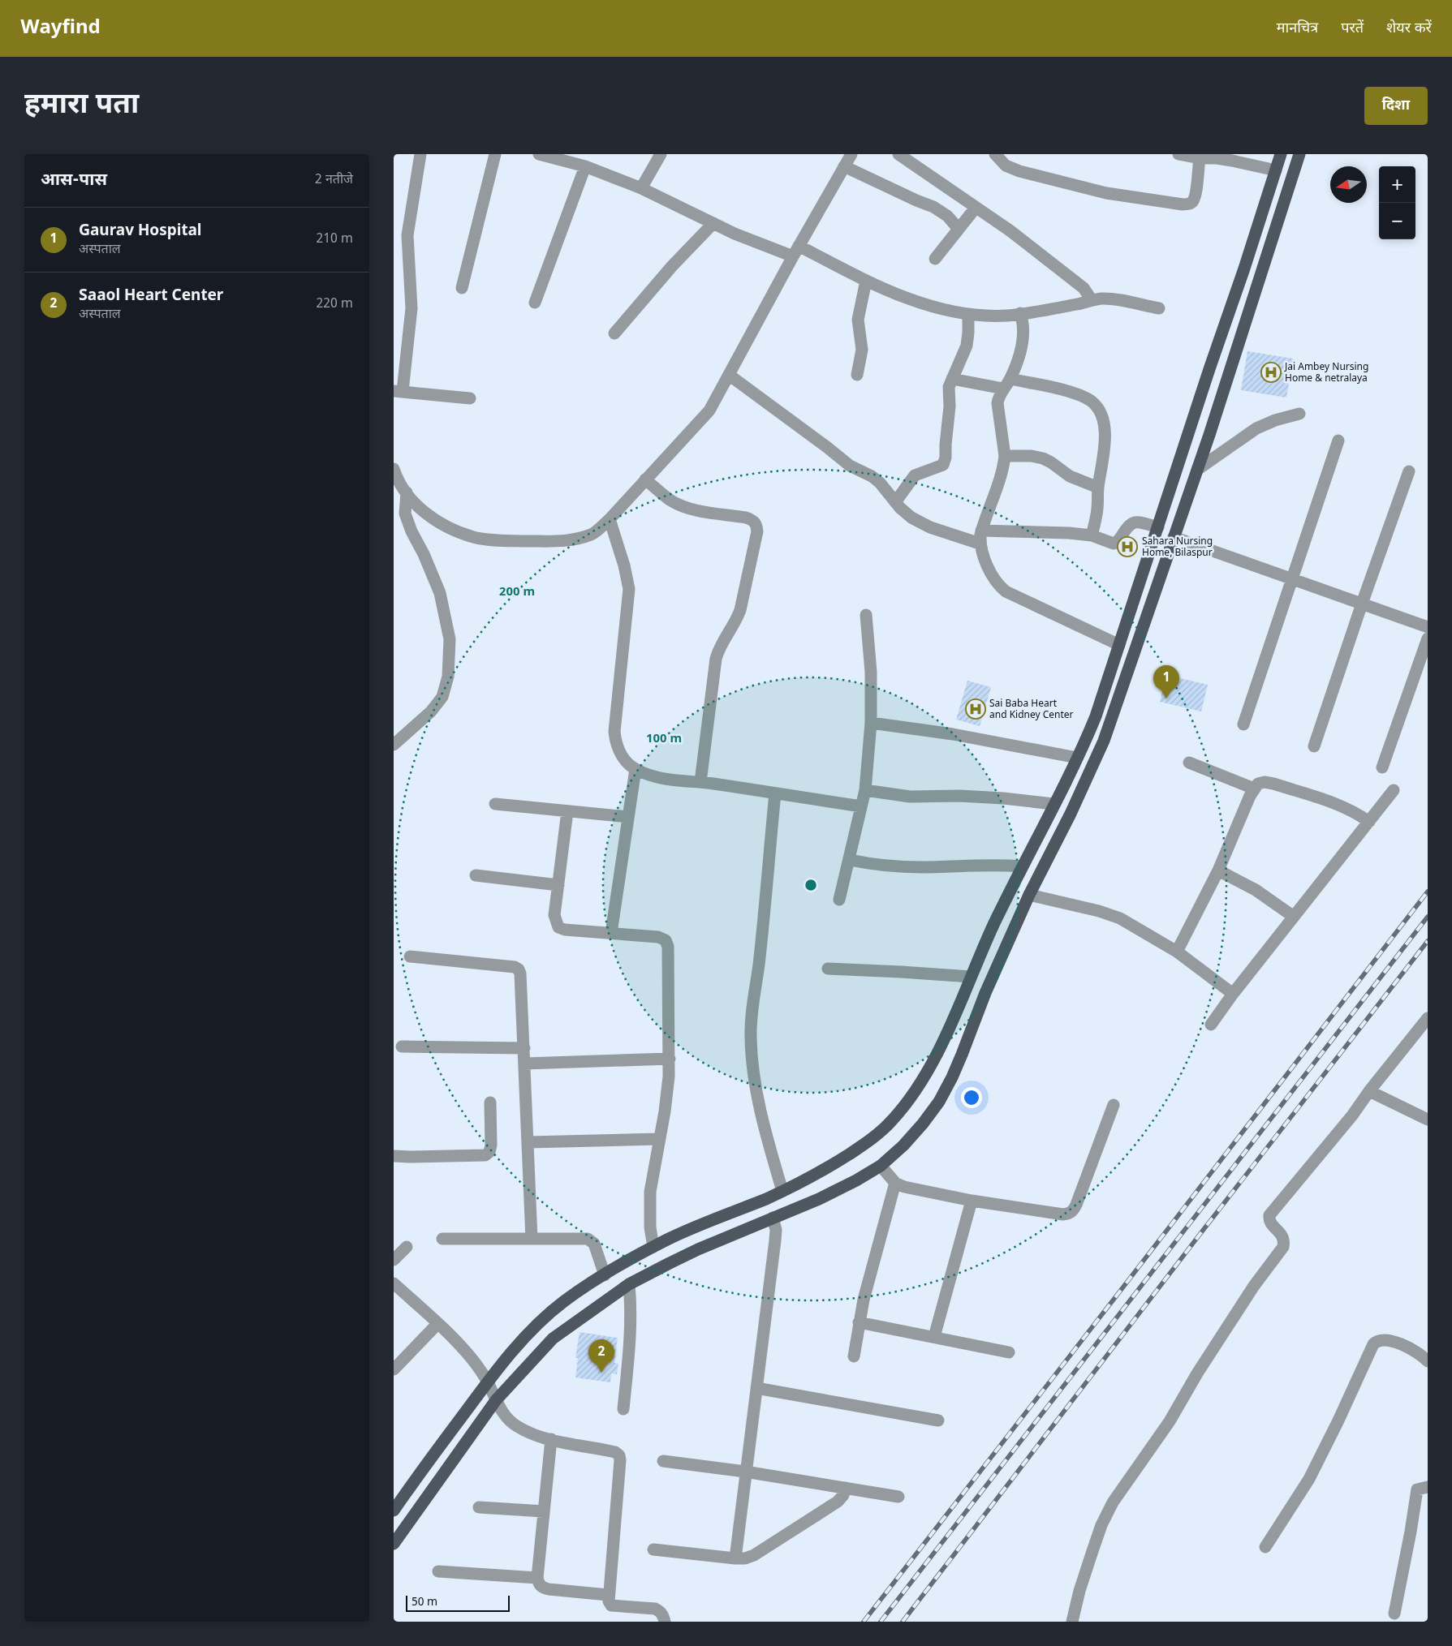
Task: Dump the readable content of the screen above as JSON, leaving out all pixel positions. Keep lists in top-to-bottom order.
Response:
{
  "places": {
    "hospital": ["Jai Ambey Nursing Home & netralaya", "Sahara Nursing Home, Bilaspur", "Sai Baba Heart and Kidney Center"]
  },
  "scale_bar": "50 m",
  "north": "left",
  "page": {
    "header": "Wayfind",
    "nav": ["मानचित्र", "परतें", "शेयर करें"],
    "buttons": "दिशा",
    "title": "हमारा पता",
    "heading": ["आस-पास", "2 नतीजे"],
    "map_buttons": ["+", "−"],
    "list": [
      {
        "mark": "1",
        "name": "Gaurav Hospital",
        "note": "अस्पताल",
        "value": "210 m"
      },
      {
        "mark": "2",
        "name": "Saaol Heart Center",
        "note": "अस्पताल",
        "value": "220 m"
      }
    ],
    "pins": ["1", "2"],
    "scale": "50 m"
  },
  "rings": ["200 m", "100 m"]
}
